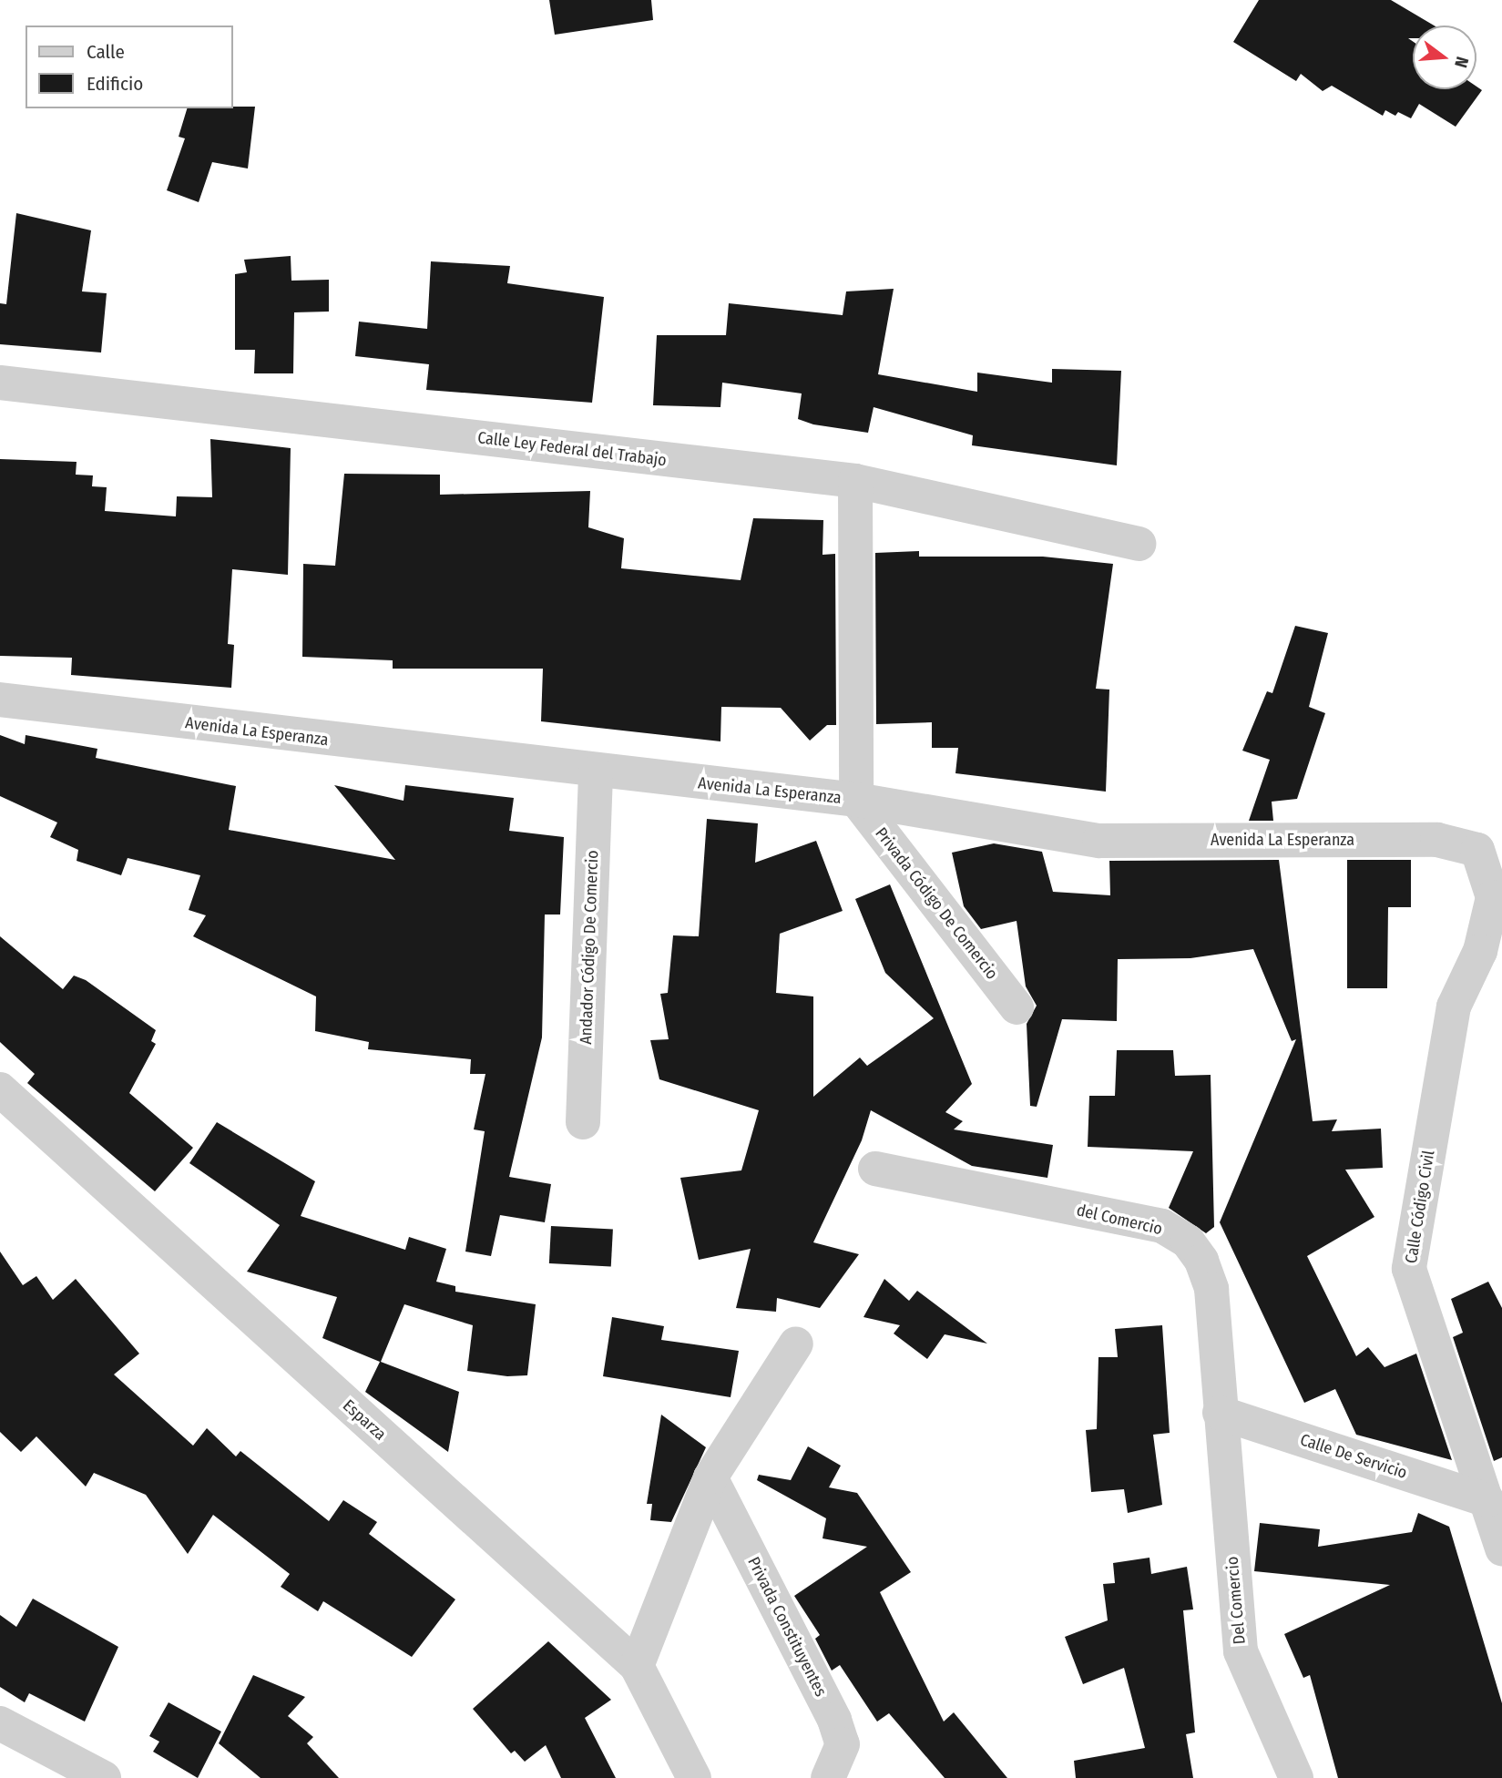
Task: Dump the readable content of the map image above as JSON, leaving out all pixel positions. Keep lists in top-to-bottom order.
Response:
{
  "streets": {
    "street": [
      "Calle Ley Federal del Trabajo",
      "Avenida La Esperanza",
      "Privada Código De Comercio",
      "Andador Código De Comercio",
      "Calle Código Civil",
      "del Comercio",
      "Esparza",
      "Calle De Servicio",
      "Del Comercio",
      "Privada Constituyentes"
    ]
  },
  "crossings": [
    ["Avenida La Esperanza", "Privada Código De Comercio"],
    ["Avenida La Esperanza", "Andador Código De Comercio"],
    ["Avenida La Esperanza", "Calle Código Civil"],
    ["Calle Código Civil", "Calle De Servicio"],
    ["del Comercio", "Calle De Servicio"],
    ["del Comercio", "Del Comercio"],
    ["Calle De Servicio", "Del Comercio"]
  ],
  "legend": ["Calle", "Edificio"],
  "north": "right"
}
